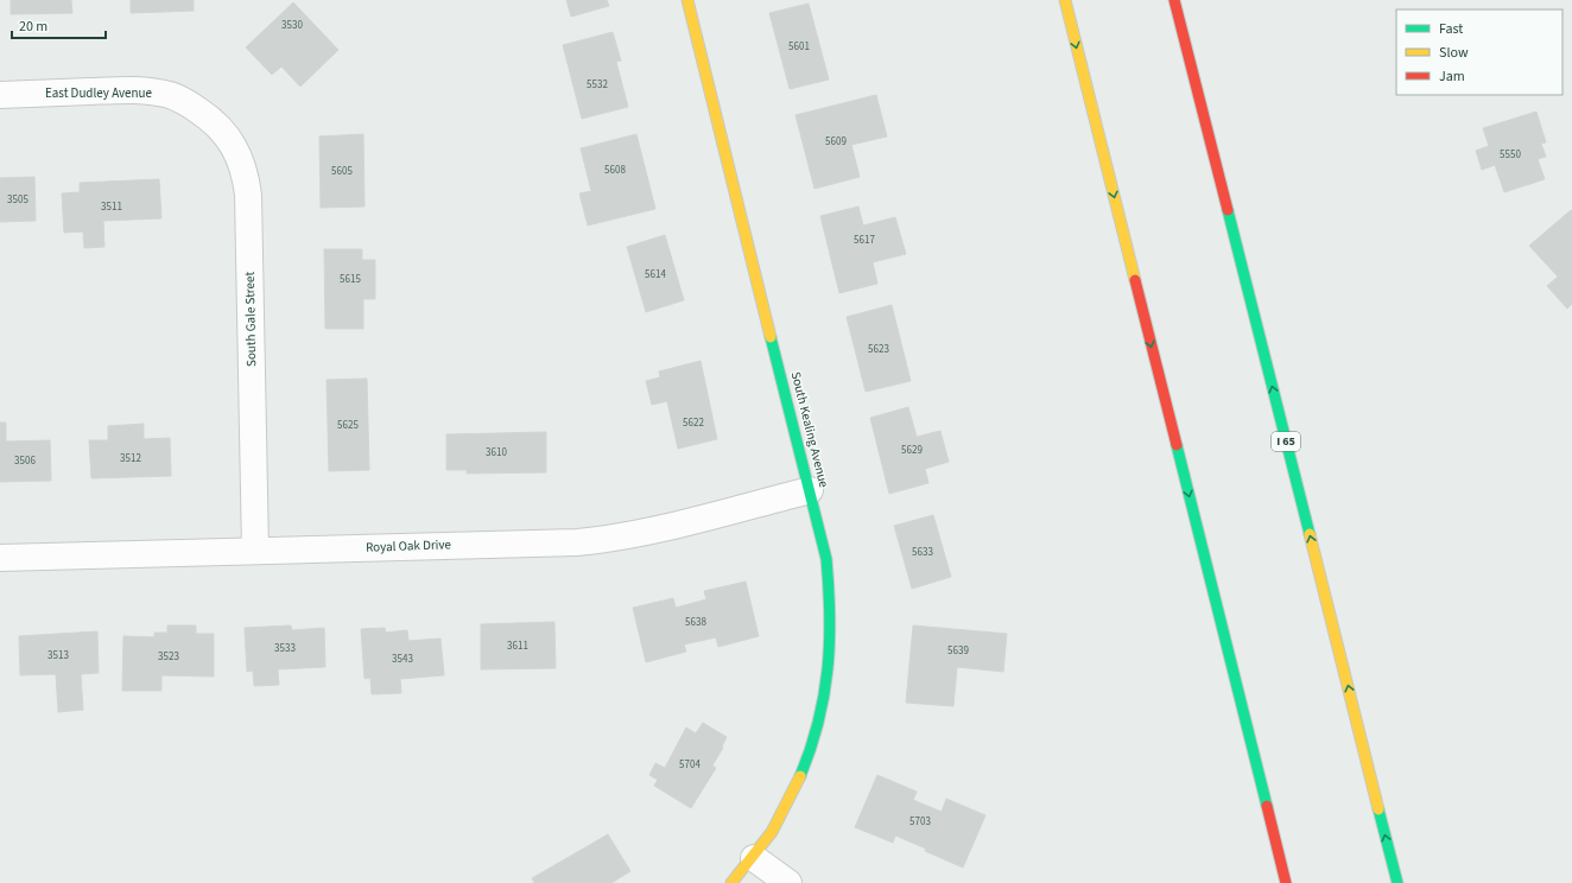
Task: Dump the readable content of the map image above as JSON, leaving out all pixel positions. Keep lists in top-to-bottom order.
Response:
{
  "streets": {
    "main road": ["South Kealing Avenue", "I 65"],
    "street": ["East Dudley Avenue", "South Gale Street", "Royal Oak Drive"]
  },
  "crossings": [
    ["East Dudley Avenue", "South Gale Street"],
    ["South Gale Street", "Royal Oak Drive"],
    ["South Kealing Avenue", "Royal Oak Drive"]
  ],
  "house_numbers": [
    "3530",
    "5601",
    "5532",
    "5609",
    "5550",
    "5608",
    "5605",
    "3505",
    "3511",
    "5617",
    "5614",
    "5615",
    "5623",
    "5622",
    "5625",
    "5629",
    "3610",
    "3512",
    "3506",
    "5633",
    "5638",
    "3611",
    "3533",
    "5639",
    "3513",
    "3523",
    "3543",
    "5704",
    "5703"
  ],
  "legend": ["Fast", "Slow", "Jam"],
  "scale_bar": "20 m"
}
